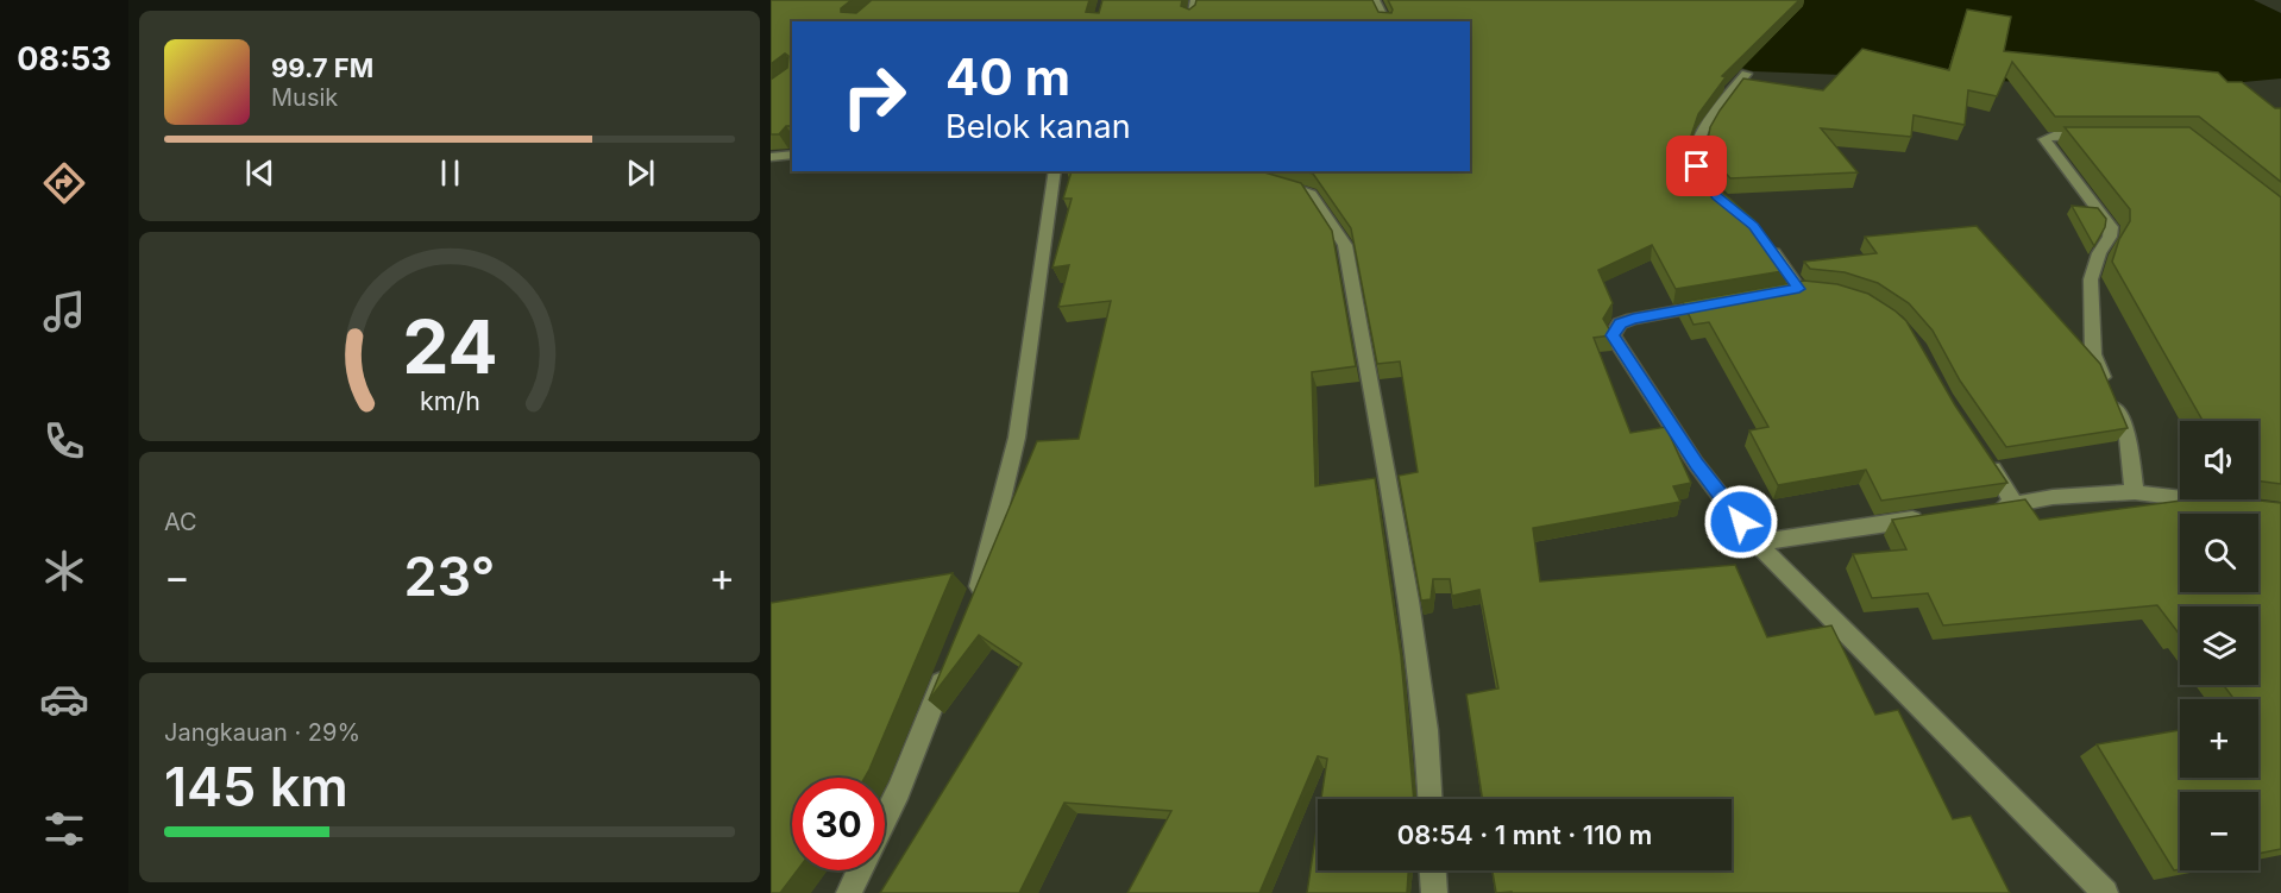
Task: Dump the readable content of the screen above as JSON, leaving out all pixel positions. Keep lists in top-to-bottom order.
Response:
{
  "page": {
    "tabs": "08:53",
    "turn": ["40 m", "Belok kanan"],
    "song": ["99.7 FM", "Musik"],
    "map_buttons": ["+", "−"],
    "tile": [
      "AC",
      ["Jangkauan · 29%", "145 km"]
    ],
    "heat": ["−", "23°", "+"],
    "limit": "30",
    "trip": "08:54 · 1 mnt · 110 m",
    "gauge": ["24", "km/h"]
  }
}
